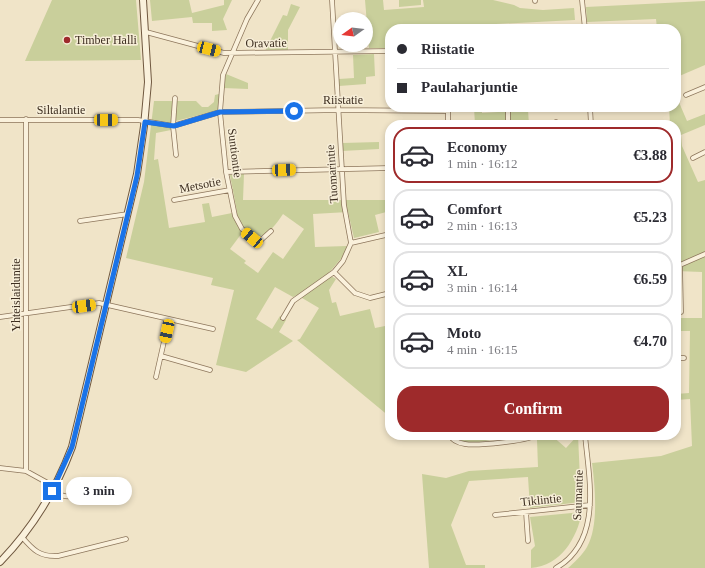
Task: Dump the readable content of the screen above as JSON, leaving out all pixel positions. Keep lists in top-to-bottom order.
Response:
{
  "streets": {
    "street": [
      "Oravatie",
      "Riistatie",
      "Siltalantie",
      "Suntiontie",
      "Tuomarintie",
      "Metsotie",
      "Yhteislaiduntie",
      "Saumantie",
      "Tiklintie"
    ]
  },
  "crossings": [
    ["Oravatie", "Suntiontie"],
    ["Oravatie", "Tuomarintie"],
    ["Riistatie", "Siltalantie"],
    ["Riistatie", "Suntiontie"],
    ["Riistatie", "Tuomarintie"],
    ["Siltalantie", "Yhteislaiduntie"],
    ["Suntiontie", "Metsotie"],
    ["Saumantie", "Tiklintie"]
  ],
  "places": ["Timber Halli"],
  "north": "left",
  "page": {
    "banner": ["Riistatie", "Paulaharjuntie"],
    "list": [
      {
        "name": "Economy",
        "note": "1 min · 16:12",
        "value": "€3.88"
      },
      {
        "name": "Comfort",
        "note": "2 min · 16:13",
        "value": "€5.23"
      },
      {
        "name": "XL",
        "note": "3 min · 16:14",
        "value": "€6.59"
      },
      {
        "name": "Moto",
        "note": "4 min · 16:15",
        "value": "€4.70"
      }
    ],
    "buttons": "Confirm",
    "bubble": "3 min"
  }
}
